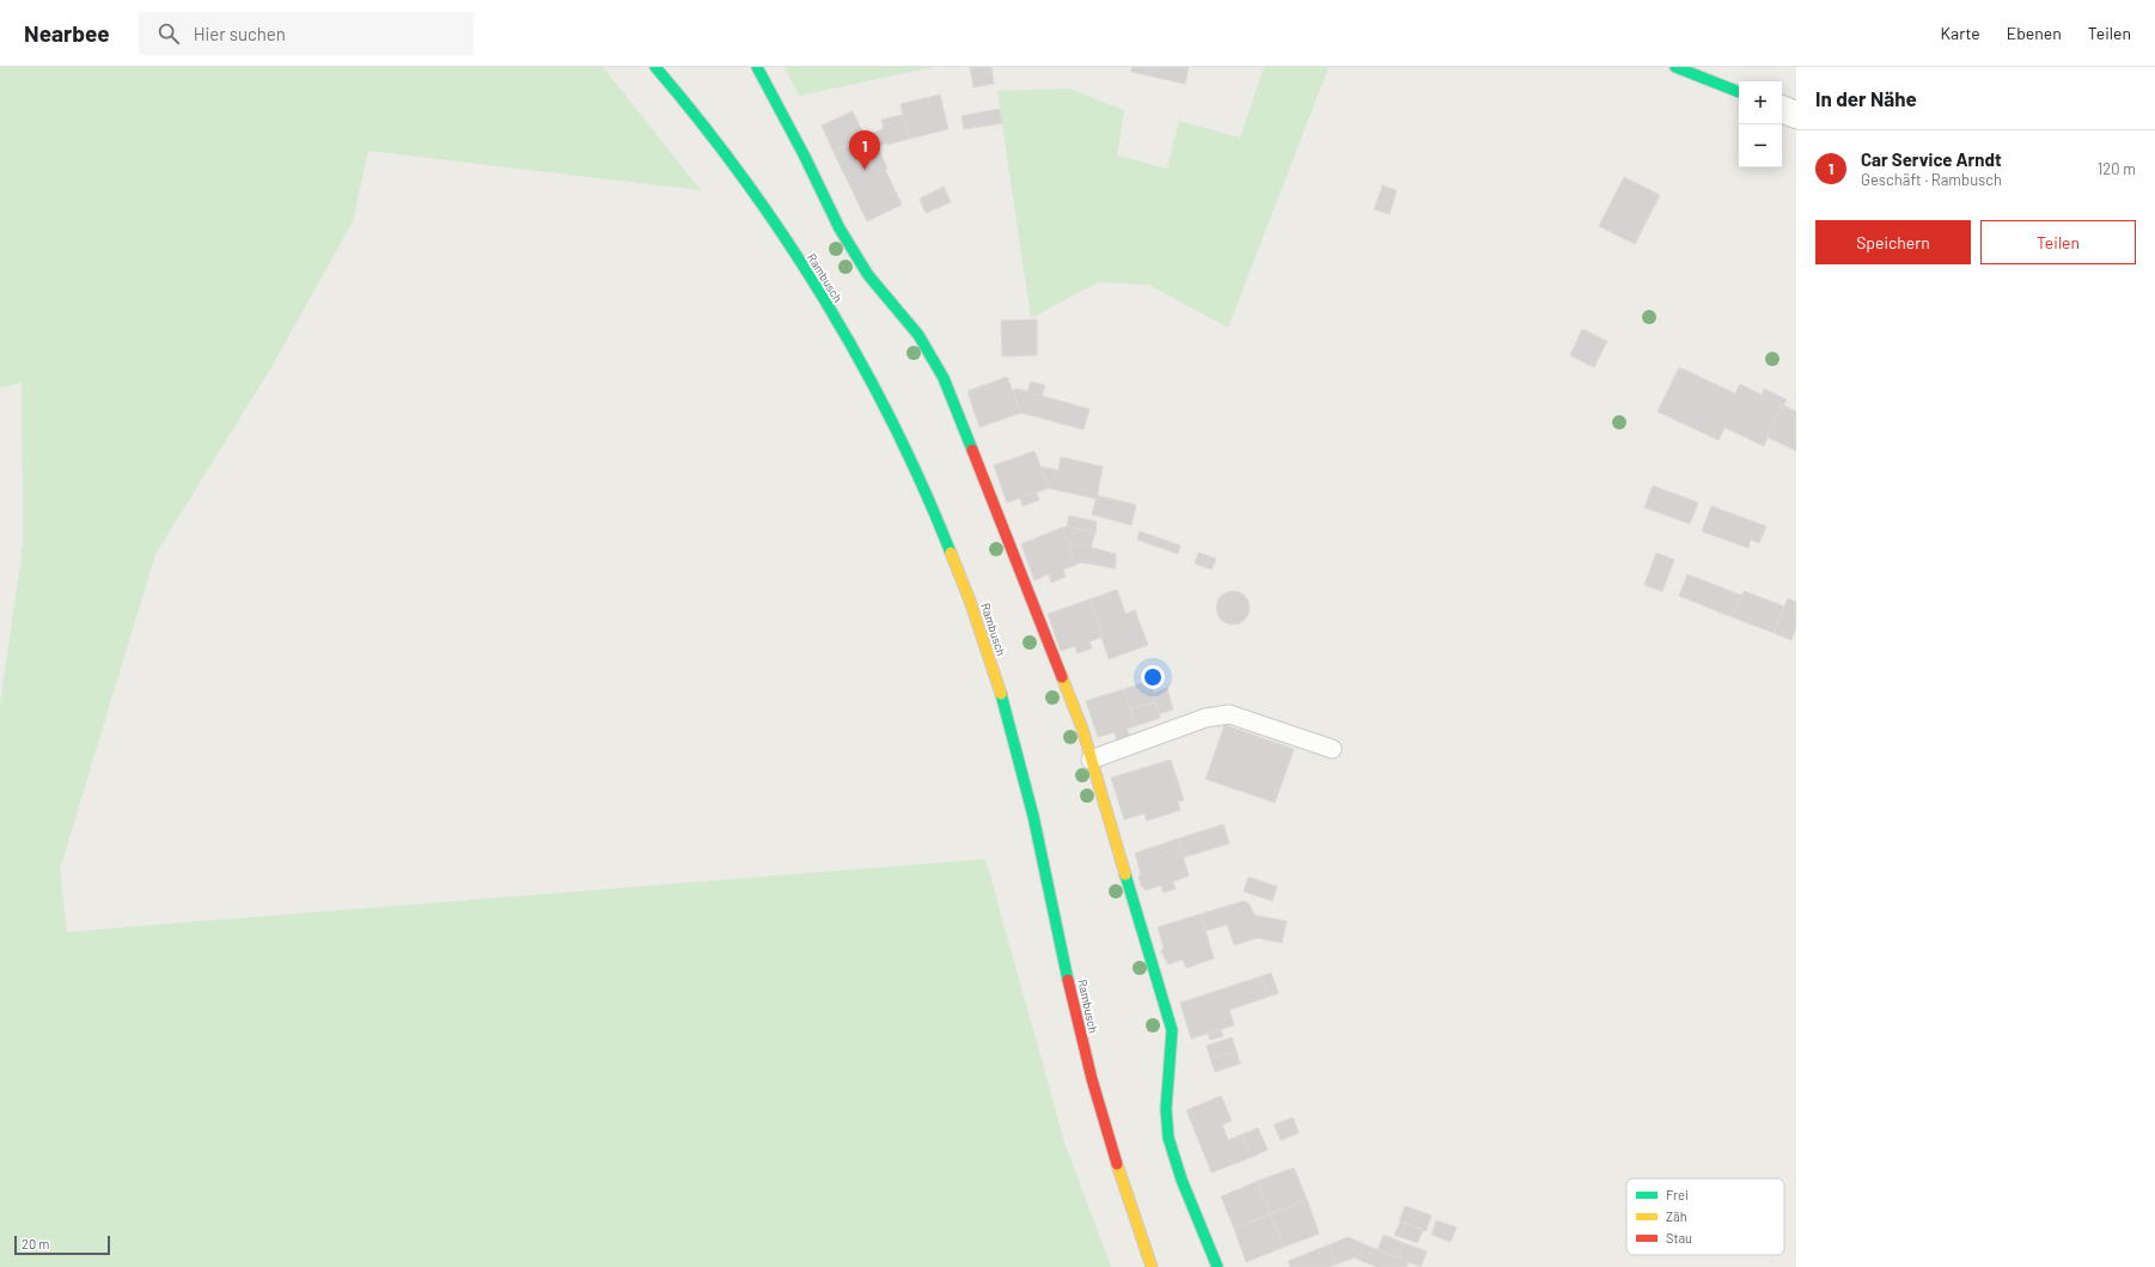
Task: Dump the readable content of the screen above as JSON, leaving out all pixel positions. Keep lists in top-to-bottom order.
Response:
{
  "streets": {
    "street": ["Rambusch"]
  },
  "legend": ["Frei", "Zäh", "Stau"],
  "scale_bar": "20 m",
  "page": {
    "header": "Nearbee",
    "search": "Hier suchen",
    "nav": ["Karte", "Ebenen", "Teilen"],
    "heading": "In der Nähe",
    "map_buttons": ["+", "−"],
    "list": [
      {
        "mark": "1",
        "name": "Car Service Arndt",
        "note": "Geschäft · Rambusch",
        "value": "120 m"
      }
    ],
    "pins": "1",
    "buttons": ["Speichern", "Teilen"],
    "scale": "20 m"
  }
}
